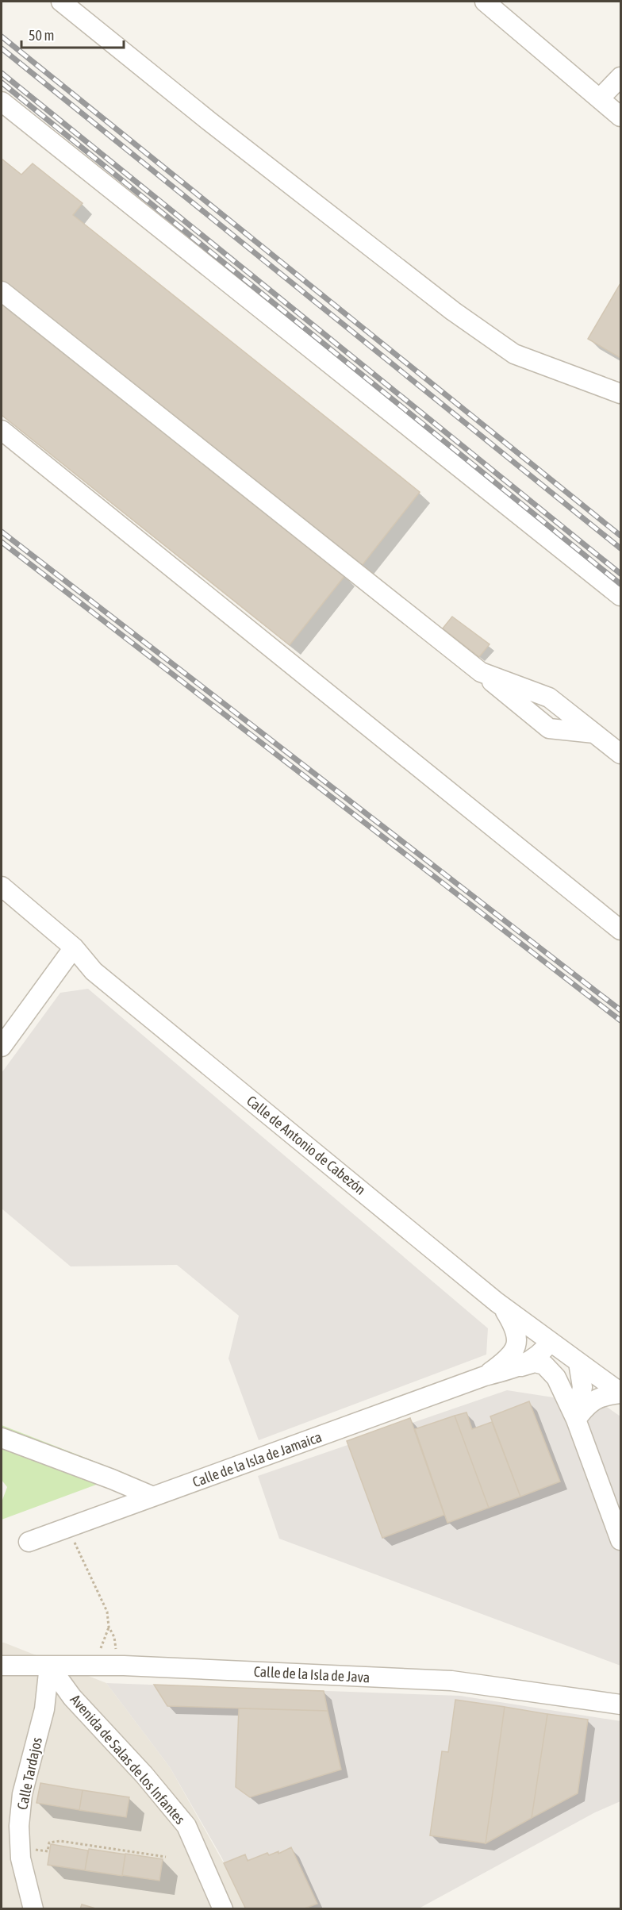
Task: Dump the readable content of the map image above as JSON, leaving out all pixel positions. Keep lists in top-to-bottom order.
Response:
{
  "streets": {
    "street": [
      "Calle de Antonio de Cabezón",
      "Calle de la Isla de Jamaica",
      "Calle de la Isla de Java",
      "Avenida de Salas de los Infantes",
      "Calle Tardajos"
    ]
  },
  "crossings": [
    ["Calle de Antonio de Cabezón", "Calle de la Isla de Jamaica"],
    ["Calle de la Isla de Java", "Avenida de Salas de los Infantes"],
    ["Calle de la Isla de Java", "Calle Tardajos"],
    ["Avenida de Salas de los Infantes", "Calle Tardajos"]
  ],
  "scale_bar": "50 m"
}
